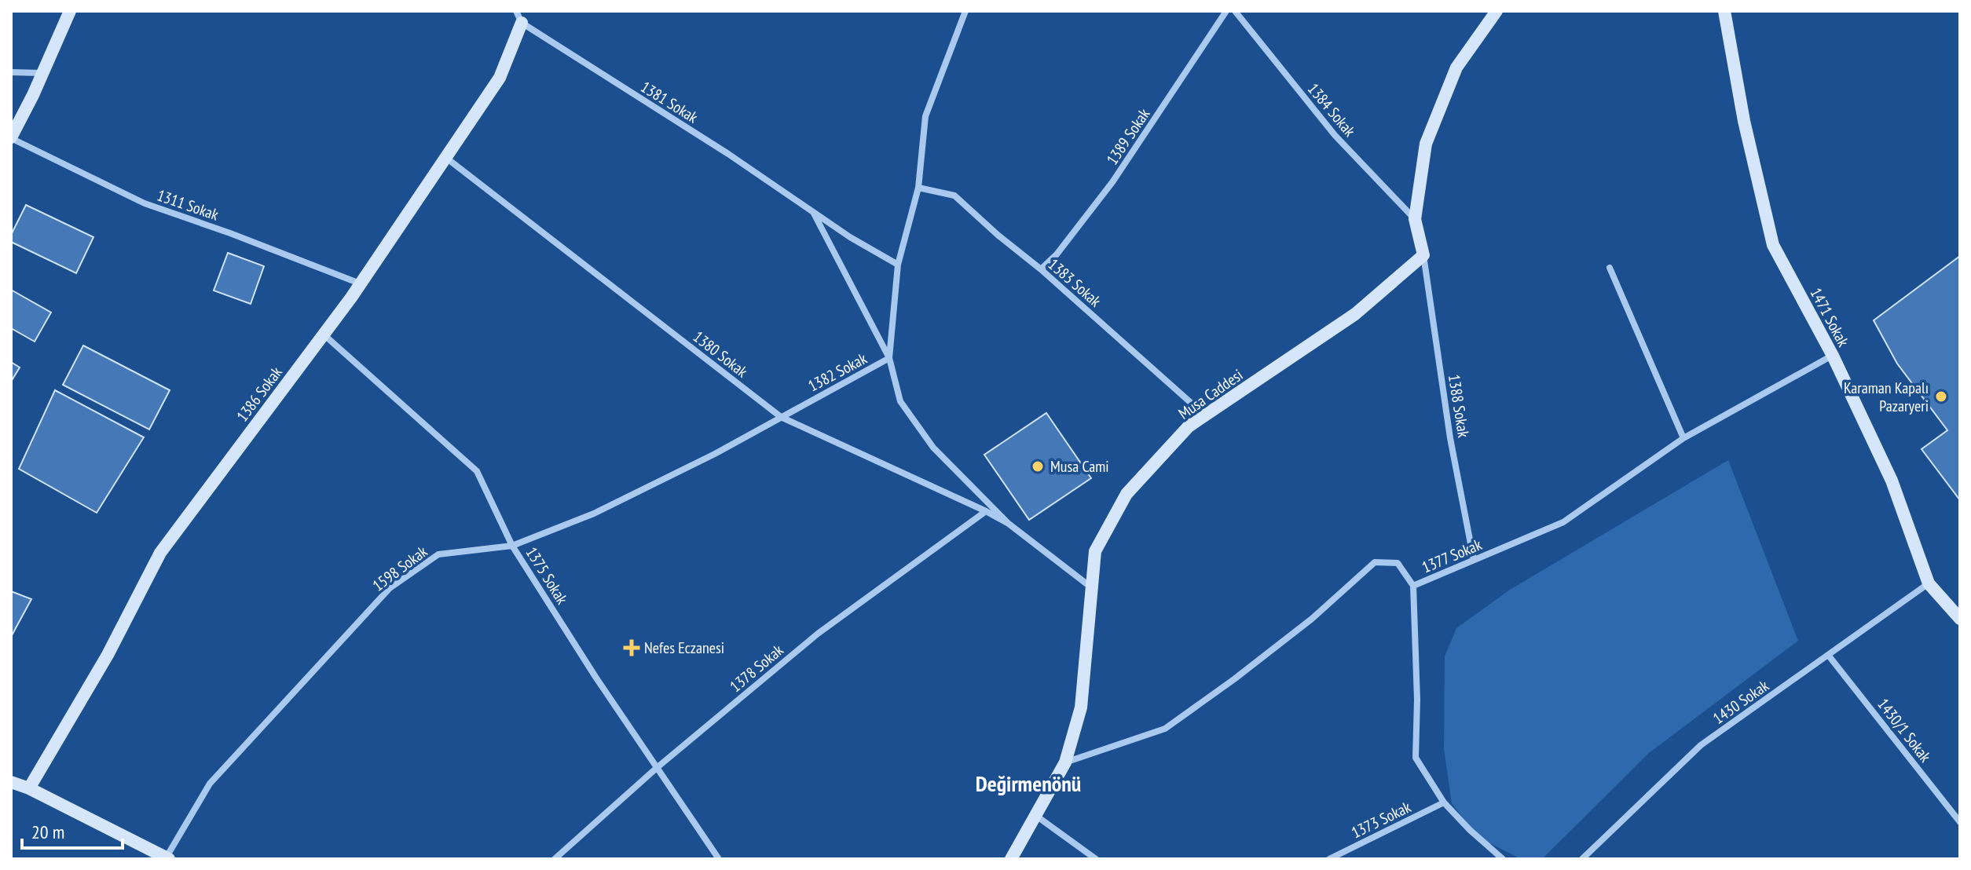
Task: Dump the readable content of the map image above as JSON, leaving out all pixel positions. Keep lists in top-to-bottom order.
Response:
{
  "streets": {
    "street": [
      "1381 Sokak",
      "1384 Sokak",
      "1389 Sokak",
      "1311 Sokak",
      "1383 Sokak",
      "1471 Sokak",
      "1380 Sokak",
      "1382 Sokak",
      "1386 Sokak",
      "Musa Caddesi",
      "1388 Sokak",
      "1377 Sokak",
      "1598 Sokak",
      "1375 Sokak",
      "1378 Sokak",
      "1430 Sokak",
      "1430/1 Sokak",
      "1373 Sokak"
    ]
  },
  "crossings": [
    ["1381 Sokak", "1380 Sokak"],
    ["1381 Sokak", "1382 Sokak"],
    ["1381 Sokak", "1386 Sokak"],
    ["1389 Sokak", "1383 Sokak"],
    ["1311 Sokak", "1386 Sokak"],
    ["1383 Sokak", "Musa Caddesi"],
    ["1471 Sokak", "1377 Sokak"],
    ["1471 Sokak", "1430 Sokak"],
    ["1380 Sokak", "1382 Sokak"],
    ["1380 Sokak", "1386 Sokak"],
    ["1380 Sokak", "Musa Caddesi"],
    ["1380 Sokak", "1598 Sokak"],
    ["1380 Sokak", "1378 Sokak"],
    ["1382 Sokak", "1598 Sokak"],
    ["1386 Sokak", "1375 Sokak"],
    ["Musa Caddesi", "1388 Sokak"],
    ["Musa Caddesi", "1377 Sokak"],
    ["1388 Sokak", "1377 Sokak"],
    ["1598 Sokak", "1375 Sokak"],
    ["1375 Sokak", "1378 Sokak"],
    ["1430 Sokak", "1430/1 Sokak"]
  ],
  "districts": ["Değirmenönü"],
  "places": {
    "other": ["Karaman Kapalı Pazaryeri", "Musa Cami"],
    "health": ["Nefes Eczanesi"]
  },
  "scale_bar": "20 m"
}
